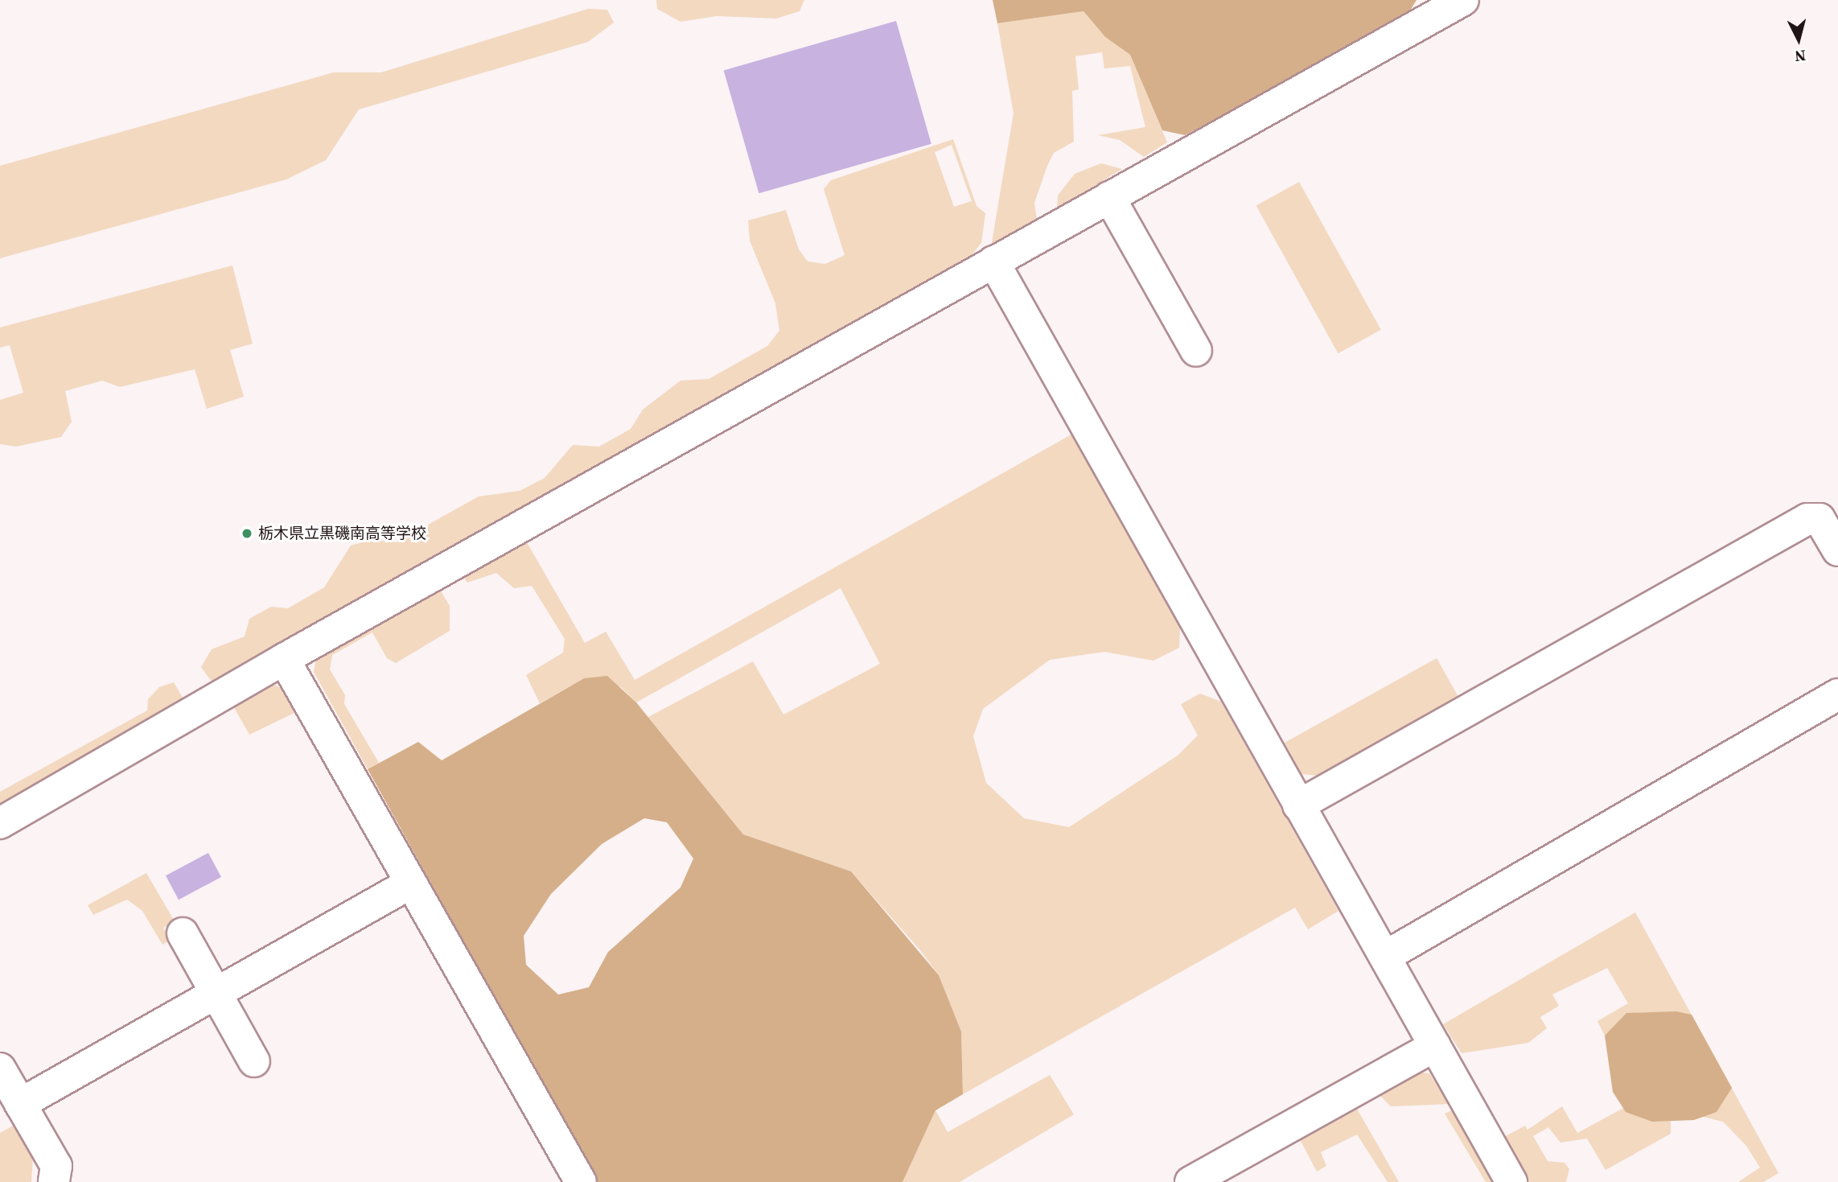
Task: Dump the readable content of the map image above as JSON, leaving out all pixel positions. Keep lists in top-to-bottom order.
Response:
{
  "places": ["栃木県立黒磯南高等学校"],
  "north": "bottom"
}
